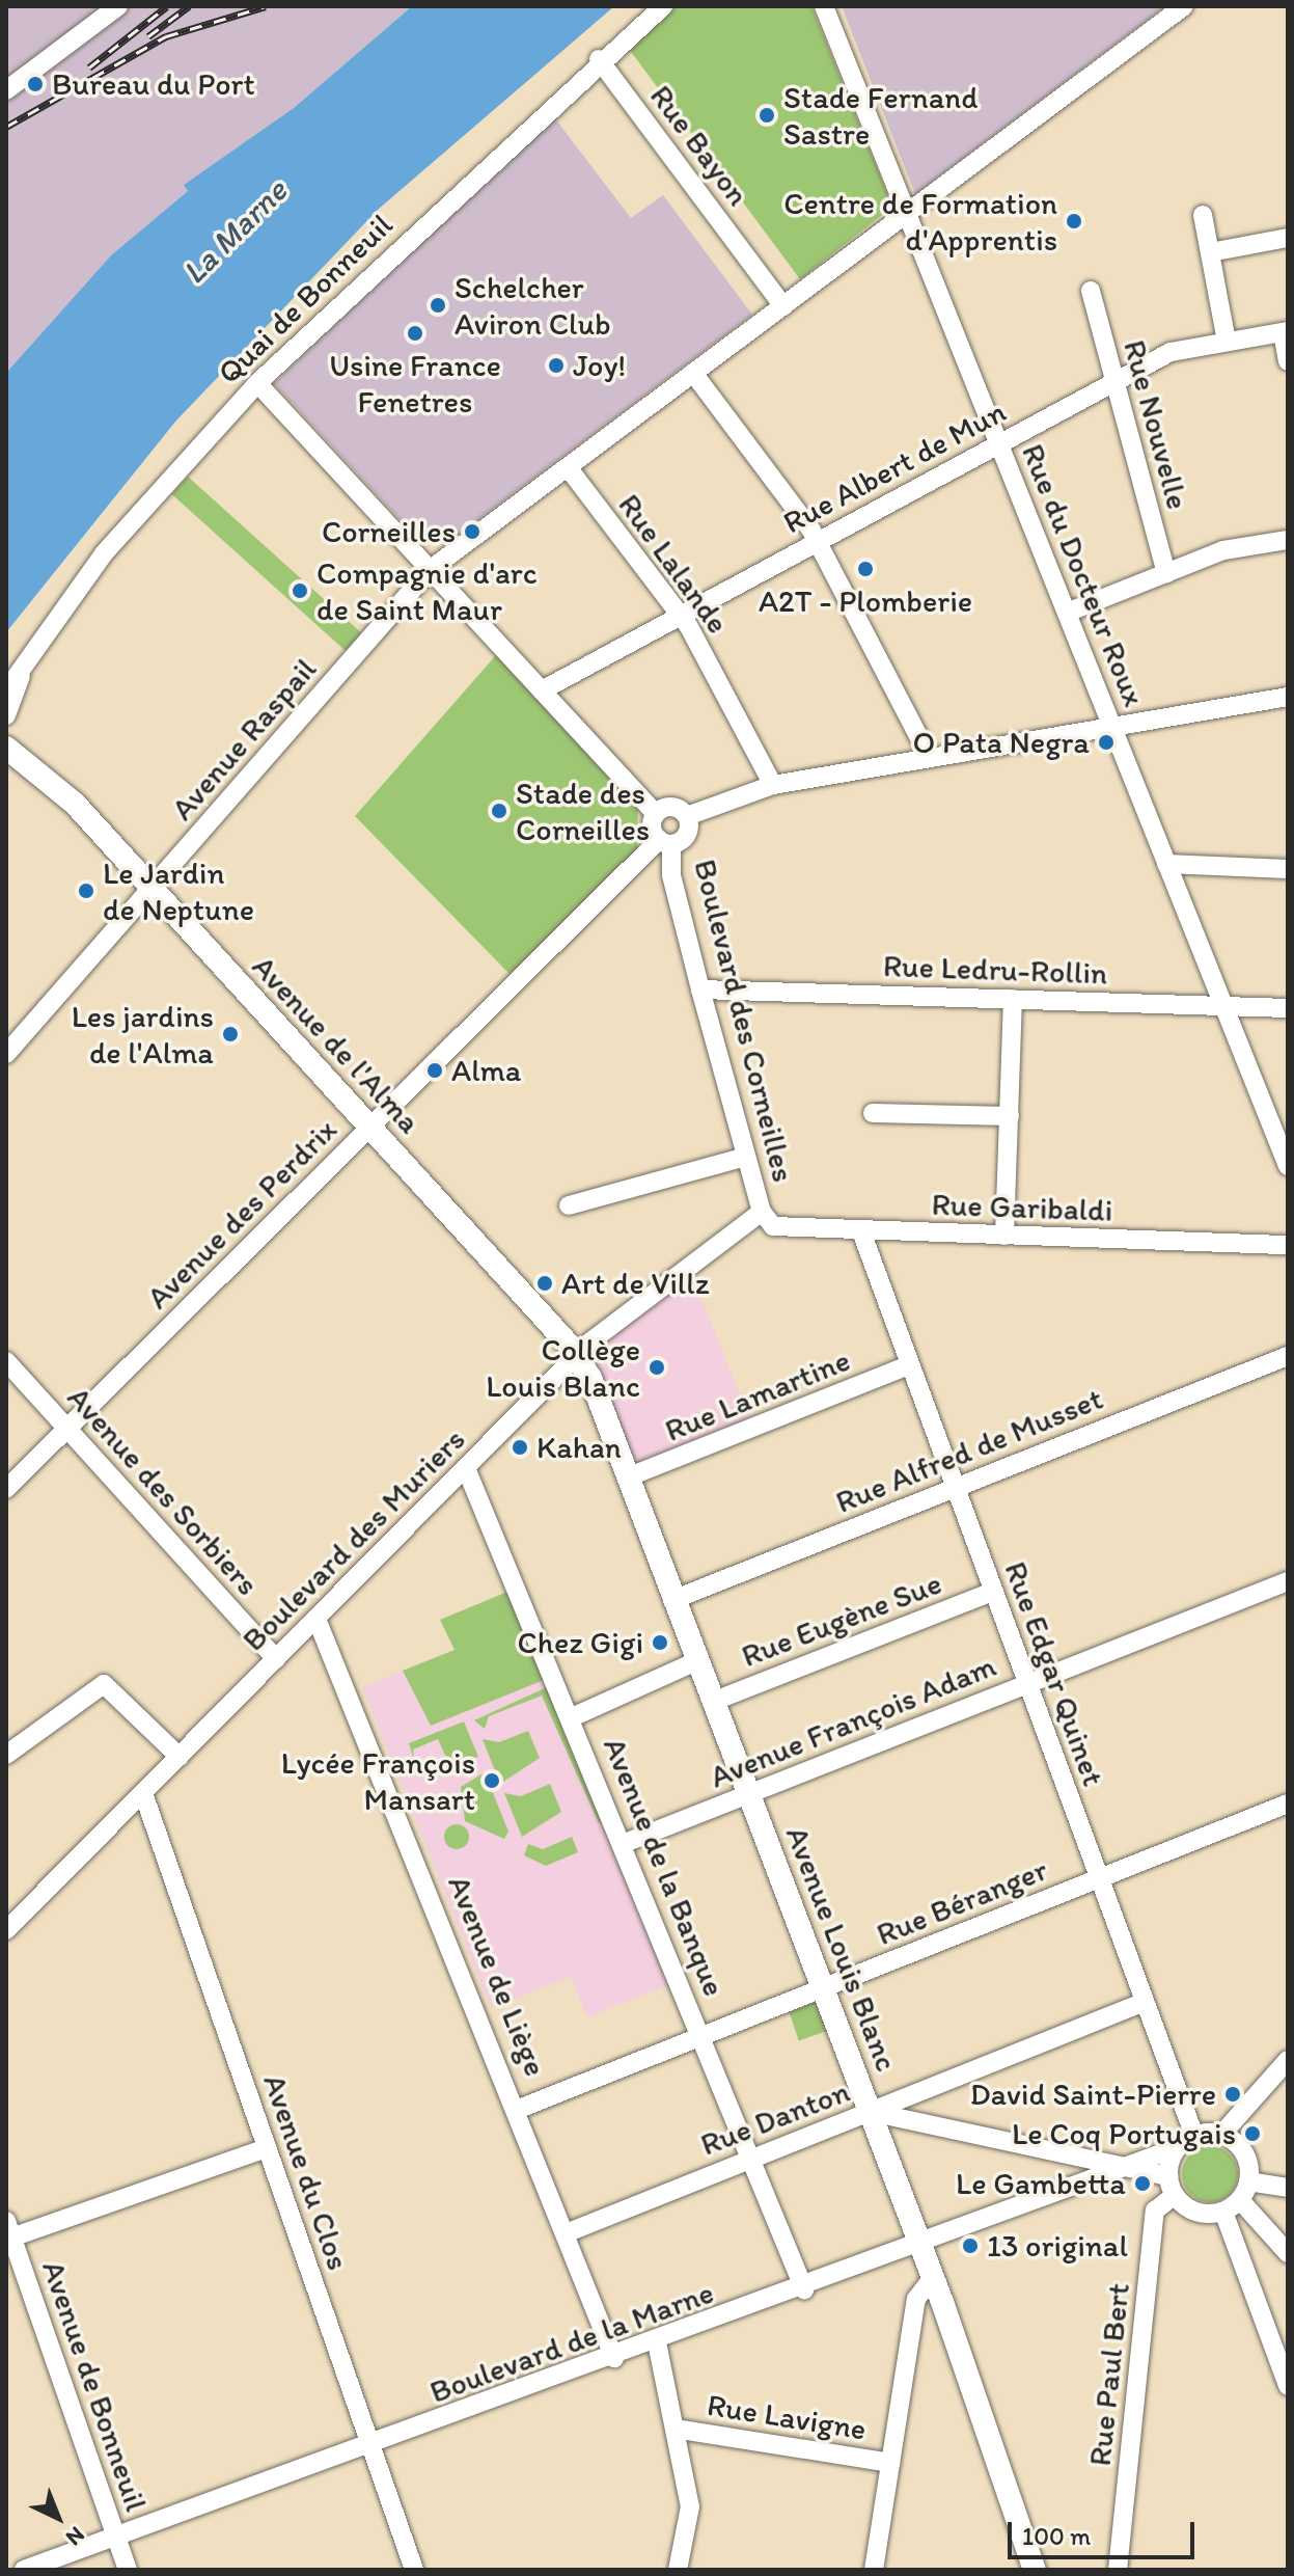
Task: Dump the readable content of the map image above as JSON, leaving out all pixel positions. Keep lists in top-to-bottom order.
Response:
{
  "streets": {
    "main road": ["Avenue de l'Alma", "Avenue Louis Blanc"],
    "street": [
      "Rue Bayon",
      "Quai de Bonneuil",
      "Rue Nouvelle",
      "Rue Albert de Mun",
      "Rue Lalande",
      "Rue du Docteur Roux",
      "Avenue Raspail",
      "Rue Ledru-Rollin",
      "Boulevard des Corneilles",
      "Rue Garibaldi",
      "Avenue des Perdrix",
      "Rue Lamartine",
      "Rue Alfred de Musset",
      "Avenue des Sorbiers",
      "Boulevard des Muriers",
      "Rue Eugène Sue",
      "Rue Edgar Quinet",
      "Avenue François Adam",
      "Avenue de la Banque",
      "Rue Béranger",
      "Avenue de Liège",
      "Rue Danton",
      "Avenue du Clos",
      "Boulevard de la Marne",
      "Rue Paul Bert",
      "Avenue de Bonneuil",
      "Rue Lavigne"
    ]
  },
  "crossings": [
    ["Rue Bayon", "Quai de Bonneuil"],
    ["Rue Bayon", "Avenue Raspail"],
    ["Rue Nouvelle", "Rue Albert de Mun"],
    ["Rue Albert de Mun", "Rue Lalande"],
    ["Rue Albert de Mun", "Rue du Docteur Roux"],
    ["Rue Lalande", "Avenue Raspail"],
    ["Rue du Docteur Roux", "Avenue Raspail"],
    ["Rue du Docteur Roux", "Rue Ledru-Rollin"],
    ["Avenue Raspail", "Avenue de l'Alma"],
    ["Rue Ledru-Rollin", "Boulevard des Corneilles"],
    ["Boulevard des Corneilles", "Rue Garibaldi"],
    ["Boulevard des Corneilles", "Avenue des Perdrix"],
    ["Boulevard des Corneilles", "Boulevard des Muriers"],
    ["Avenue de l'Alma", "Avenue des Perdrix"],
    ["Avenue de l'Alma", "Boulevard des Muriers"],
    ["Avenue de l'Alma", "Avenue Louis Blanc"],
    ["Rue Garibaldi", "Boulevard des Muriers"],
    ["Rue Garibaldi", "Rue Edgar Quinet"],
    ["Avenue des Perdrix", "Avenue des Sorbiers"],
    ["Rue Lamartine", "Rue Edgar Quinet"],
    ["Rue Lamartine", "Avenue Louis Blanc"],
    ["Rue Alfred de Musset", "Rue Edgar Quinet"],
    ["Rue Alfred de Musset", "Avenue Louis Blanc"],
    ["Avenue des Sorbiers", "Boulevard des Muriers"],
    ["Boulevard des Muriers", "Avenue de la Banque"],
    ["Boulevard des Muriers", "Avenue Louis Blanc"],
    ["Boulevard des Muriers", "Avenue de Liège"],
    ["Boulevard des Muriers", "Avenue du Clos"],
    ["Rue Eugène Sue", "Rue Edgar Quinet"],
    ["Rue Eugène Sue", "Avenue Louis Blanc"],
    ["Rue Edgar Quinet", "Avenue François Adam"],
    ["Rue Edgar Quinet", "Rue Béranger"],
    ["Rue Edgar Quinet", "Rue Danton"],
    ["Rue Edgar Quinet", "Boulevard de la Marne"],
    ["Rue Edgar Quinet", "Rue Paul Bert"],
    ["Avenue François Adam", "Avenue de la Banque"],
    ["Avenue François Adam", "Avenue Louis Blanc"],
    ["Avenue de la Banque", "Rue Béranger"],
    ["Avenue de la Banque", "Rue Danton"],
    ["Avenue de la Banque", "Boulevard de la Marne"],
    ["Rue Béranger", "Avenue Louis Blanc"],
    ["Rue Béranger", "Avenue de Liège"],
    ["Avenue Louis Blanc", "Rue Danton"],
    ["Avenue Louis Blanc", "Boulevard de la Marne"],
    ["Avenue de Liège", "Rue Danton"],
    ["Avenue de Liège", "Boulevard de la Marne"],
    ["Avenue du Clos", "Boulevard de la Marne"],
    ["Boulevard de la Marne", "Rue Paul Bert"],
    ["Boulevard de la Marne", "Avenue de Bonneuil"]
  ],
  "water": ["La Marne"],
  "places": [
    "Bureau du Port",
    "Stade Fernand Sastre",
    "Centre de Formation d'Apprentis",
    "Schelcher Aviron Club",
    "Usine France Fenetres",
    "Joy!",
    "Corneilles",
    "A2T - Plomberie",
    "Compagnie d'arc de Saint Maur",
    "O Pata Negra",
    "Stade des Corneilles",
    "Le Jardin de Neptune",
    "Les jardins de l'Alma",
    "Alma",
    "Art de Villz",
    "Collège Louis Blanc",
    "Kahan",
    "Chez Gigi",
    "Lycée François Mansart",
    "David Saint-Pierre",
    "Le Coq Portugais",
    "Le Gambetta",
    "13 original"
  ],
  "scale_bar": "100 m",
  "north": "bottom right"
}
